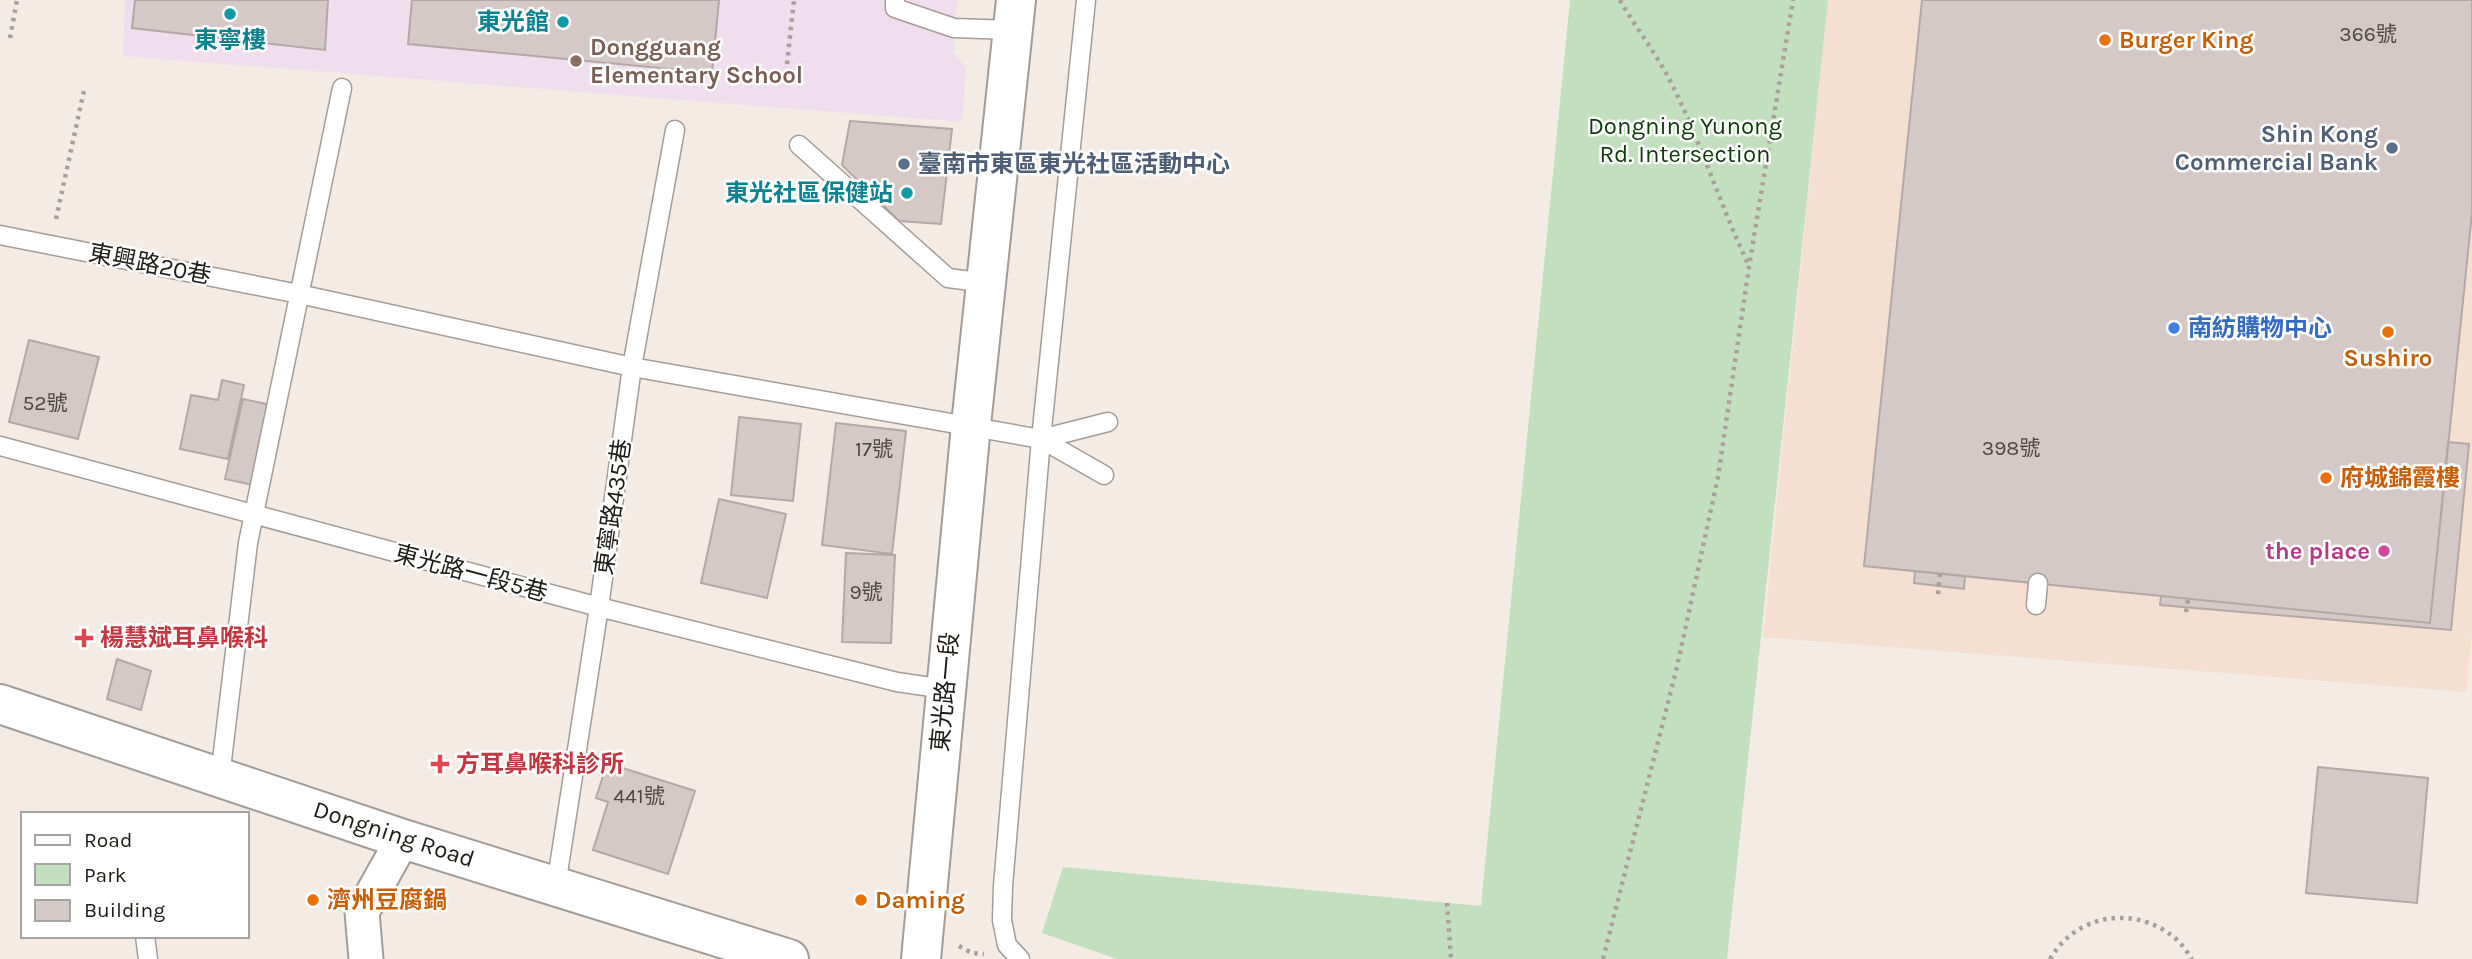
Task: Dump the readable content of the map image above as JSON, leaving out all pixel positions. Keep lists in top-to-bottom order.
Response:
{
  "streets": {
    "street": ["東光路一段", "Dongning Road"],
    "lane": ["東興路20巷", "東寧路435巷", "東光路一段5巷"]
  },
  "crossings": [
    ["東興路20巷", "東寧路435巷"],
    ["東興路20巷", "東光路一段"],
    ["東寧路435巷", "東光路一段5巷"],
    ["東寧路435巷", "Dongning Road"],
    ["東光路一段5巷", "東光路一段"]
  ],
  "parks": ["Dongning Yunong Rd. Intersection"],
  "places": {
    "other": [
      "東寧樓",
      "東光館",
      "Burger King",
      "Dongguang Elementary School",
      "Shin Kong Commercial Bank",
      "臺南市東區東光社區活動中心",
      "東光社區保健站",
      "南紡購物中心",
      "Sushiro",
      "府城錦霞樓",
      "the place",
      "濟州豆腐鍋",
      "Daming"
    ],
    "health": ["楊慧斌耳鼻喉科", "方耳鼻喉科診所"]
  },
  "house_numbers": [
    "366號",
    "52號",
    "398號",
    "17號",
    "9號",
    "441號"
  ],
  "legend": ["Road", "Park", "Building"]
}
